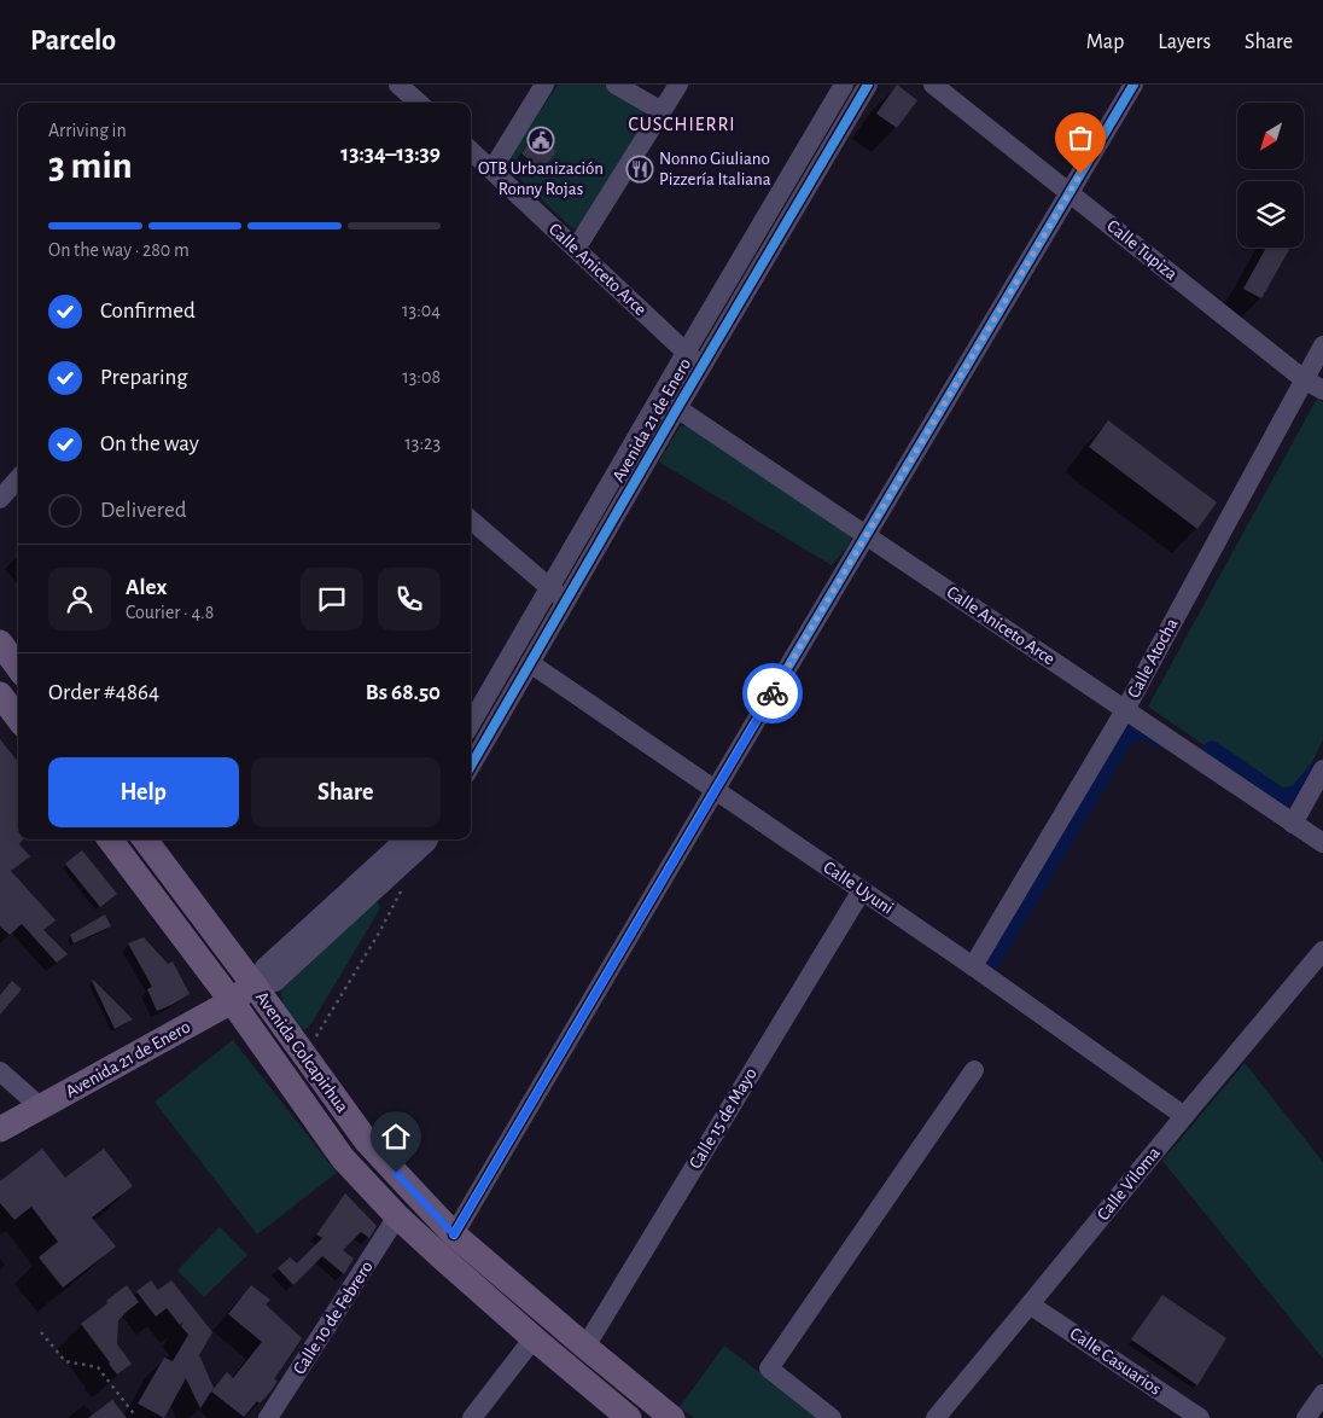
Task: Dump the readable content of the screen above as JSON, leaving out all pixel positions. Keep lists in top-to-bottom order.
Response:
{
  "streets": {
    "main road": ["Avenida 21 de Enero", "Avenida Colcapirhua"],
    "street": [
      "Calle Tupiza",
      "Calle Aniceto Arce",
      "Calle Atocha",
      "Calle Uyuni",
      "Calle 15 de Mayo",
      "Calle Viloma",
      "Calle 10 de Febrero",
      "Calle Casuarios"
    ]
  },
  "crossings": [
    ["Calle Tupiza", "Calle Atocha"],
    ["Calle Aniceto Arce", "Avenida 21 de Enero"],
    ["Calle Aniceto Arce", "Calle Atocha"],
    ["Avenida 21 de Enero", "Calle Uyuni"],
    ["Avenida 21 de Enero", "Avenida Colcapirhua"],
    ["Calle Atocha", "Calle Uyuni"],
    ["Calle Uyuni", "Calle 15 de Mayo"],
    ["Calle Uyuni", "Calle Viloma"],
    ["Avenida Colcapirhua", "Calle 15 de Mayo"],
    ["Avenida Colcapirhua", "Calle 10 de Febrero"],
    ["Calle Viloma", "Calle Casuarios"]
  ],
  "districts": ["CUSCHIERRI"],
  "places": {
    "public building": ["OTB Urbanización Ronny Rojas"],
    "restaurant": ["Nonno Giuliano Pizzería Italiana"]
  },
  "north": "bottom left",
  "page": {
    "header": "Parcelo",
    "nav": ["Map", "Layers", "Share"],
    "heading": ["3 min", "Arriving in", "13:34–13:39"],
    "panel": [
      "Alex",
      "Courier · 4.8",
      "Order #4864",
      "Bs 68.50"
    ],
    "bar": "On the way · 280 m",
    "list": [
      ["Confirmed", "13:04"],
      ["Preparing", "13:08"],
      ["On the way", "13:23"],
      "Delivered"
    ],
    "buttons": ["Help", "Share"]
  }
}
